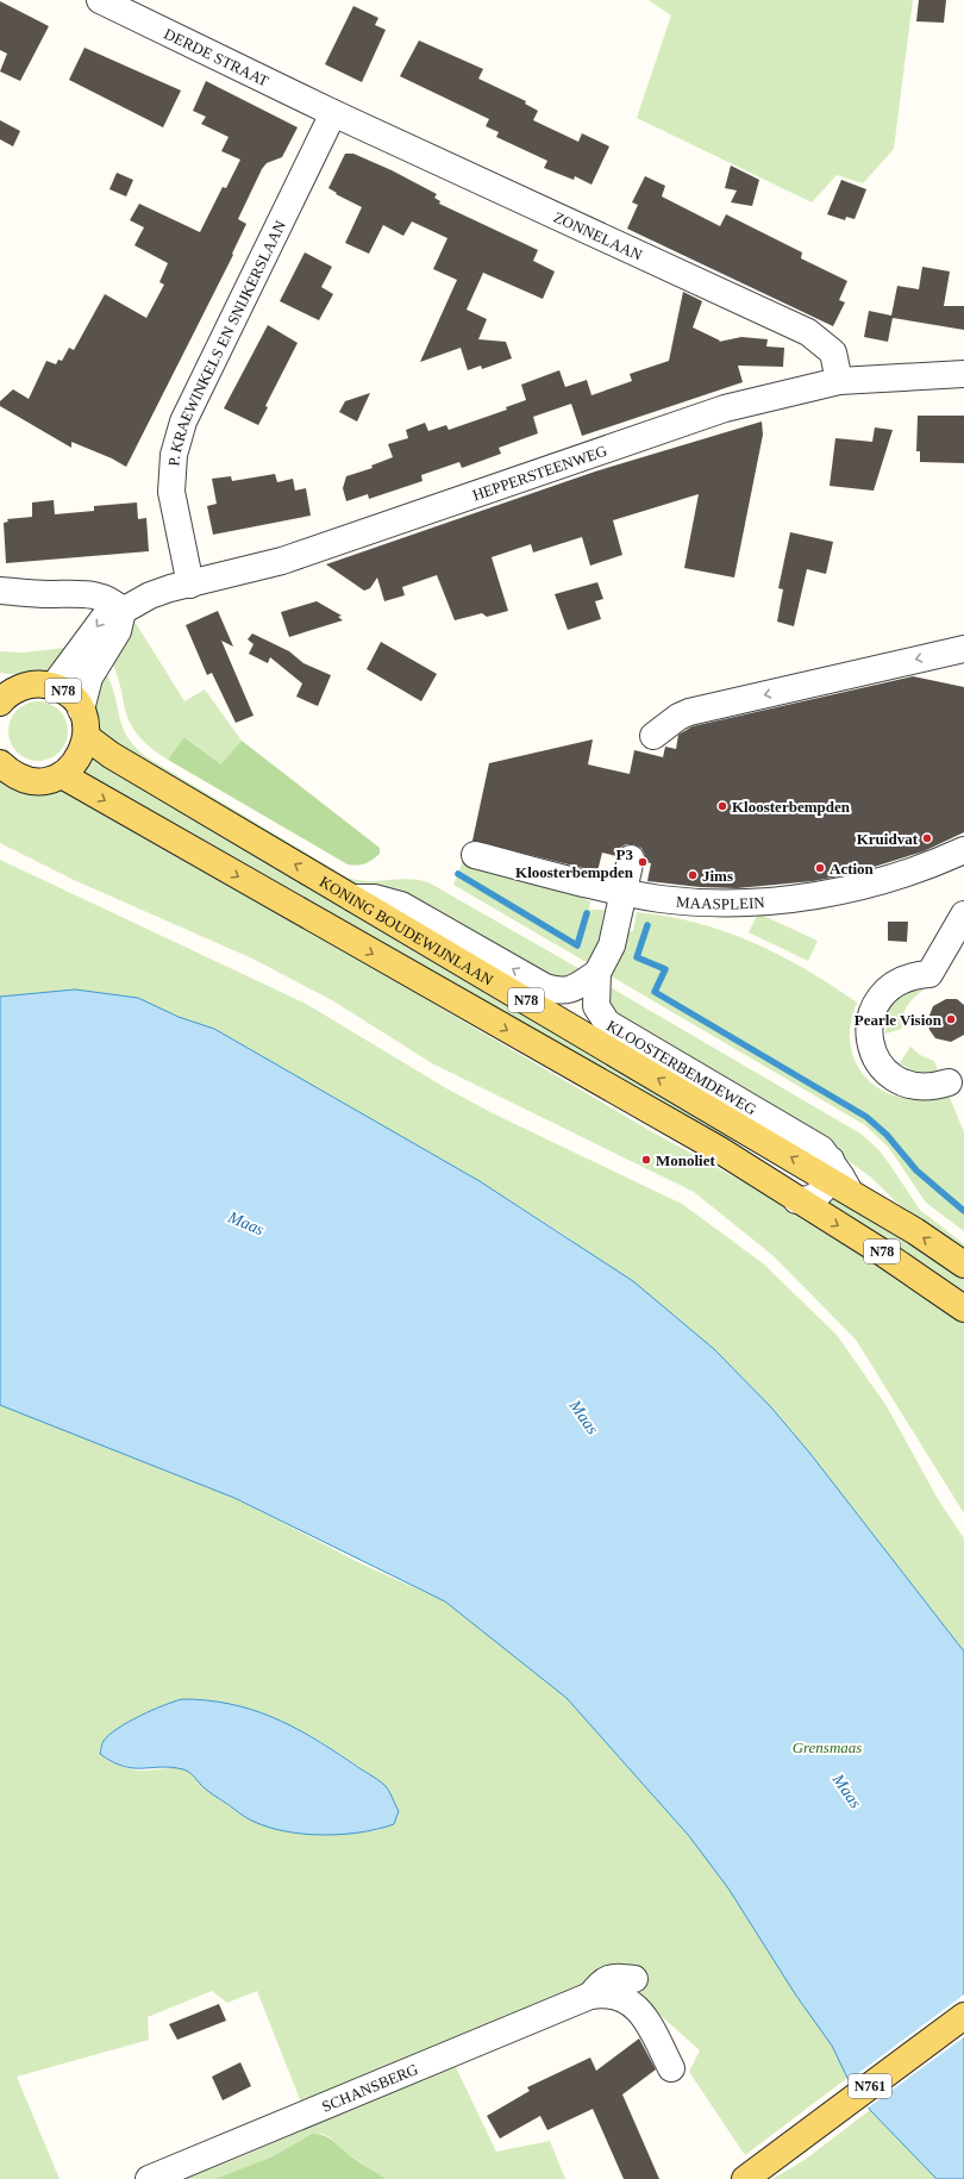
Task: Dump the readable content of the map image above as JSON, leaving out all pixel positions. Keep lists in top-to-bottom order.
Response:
{
  "streets": {
    "main road": ["N78", "KONING BOUDEWIJNLAAN", "N761"],
    "street": [
      "DERDE STRAAT",
      "ZONNELAAN",
      "P. KRAEWINKELS EN SNIJKERSLAAN",
      "HEPPERSTEENWEG",
      "MAASPLEIN",
      "KLOOSTERBEMDEWEG",
      "SCHANSBERG"
    ]
  },
  "crossings": [
    ["DERDE STRAAT", "ZONNELAAN"],
    ["DERDE STRAAT", "P. KRAEWINKELS EN SNIJKERSLAAN"],
    ["ZONNELAAN", "P. KRAEWINKELS EN SNIJKERSLAAN"],
    ["ZONNELAAN", "HEPPERSTEENWEG"],
    ["P. KRAEWINKELS EN SNIJKERSLAAN", "HEPPERSTEENWEG"],
    ["HEPPERSTEENWEG", "N78"],
    ["N78", "KONING BOUDEWIJNLAAN"],
    ["KONING BOUDEWIJNLAAN", "KLOOSTERBEMDEWEG"]
  ],
  "water": ["Maas"],
  "parks": ["Grensmaas"],
  "places": [
    "Kloosterbempden",
    "Kruidvat",
    "P3 Kloosterbempden",
    "Action",
    "Jims",
    "Pearle Vision",
    "Monoliet"
  ]
}
